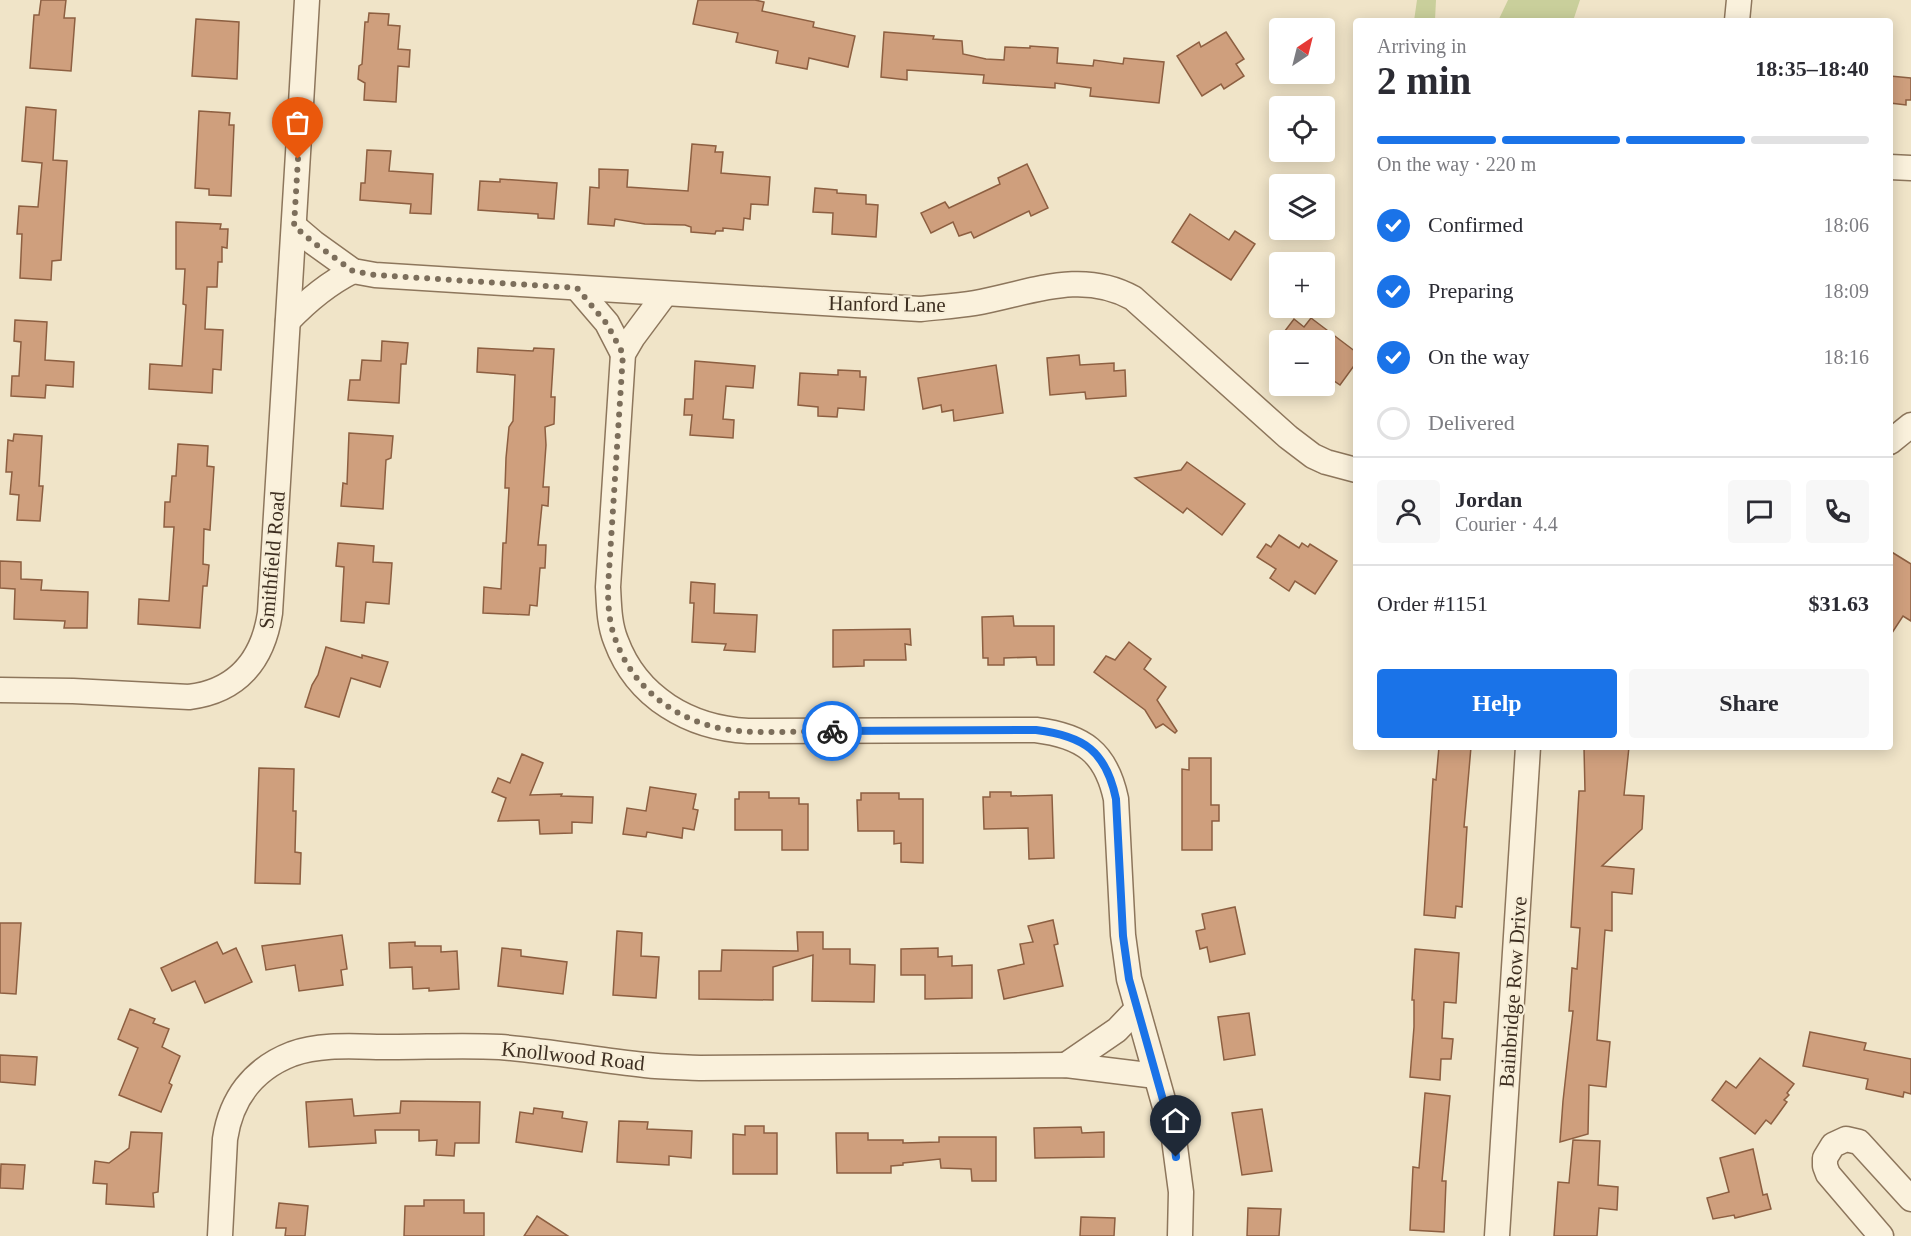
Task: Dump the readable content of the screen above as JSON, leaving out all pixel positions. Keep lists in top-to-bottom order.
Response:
{
  "streets": {
    "street": [
      "Hanford Lane",
      "Smithfield Road",
      "Bainbridge Row Drive",
      "Knollwood Road"
    ]
  },
  "crossings": [
    ["Hanford Lane", "Smithfield Road"]
  ],
  "north": "top right",
  "page": {
    "map_buttons": ["+", "−"],
    "heading": ["2 min", "Arriving in", "18:35–18:40"],
    "panel": [
      "Jordan",
      "Courier · 4.4",
      "Order #1151",
      "$31.63"
    ],
    "bar": "On the way · 220 m",
    "list": [
      ["Confirmed", "18:06"],
      ["Preparing", "18:09"],
      ["On the way", "18:16"],
      "Delivered"
    ],
    "buttons": ["Help", "Share"]
  }
}
